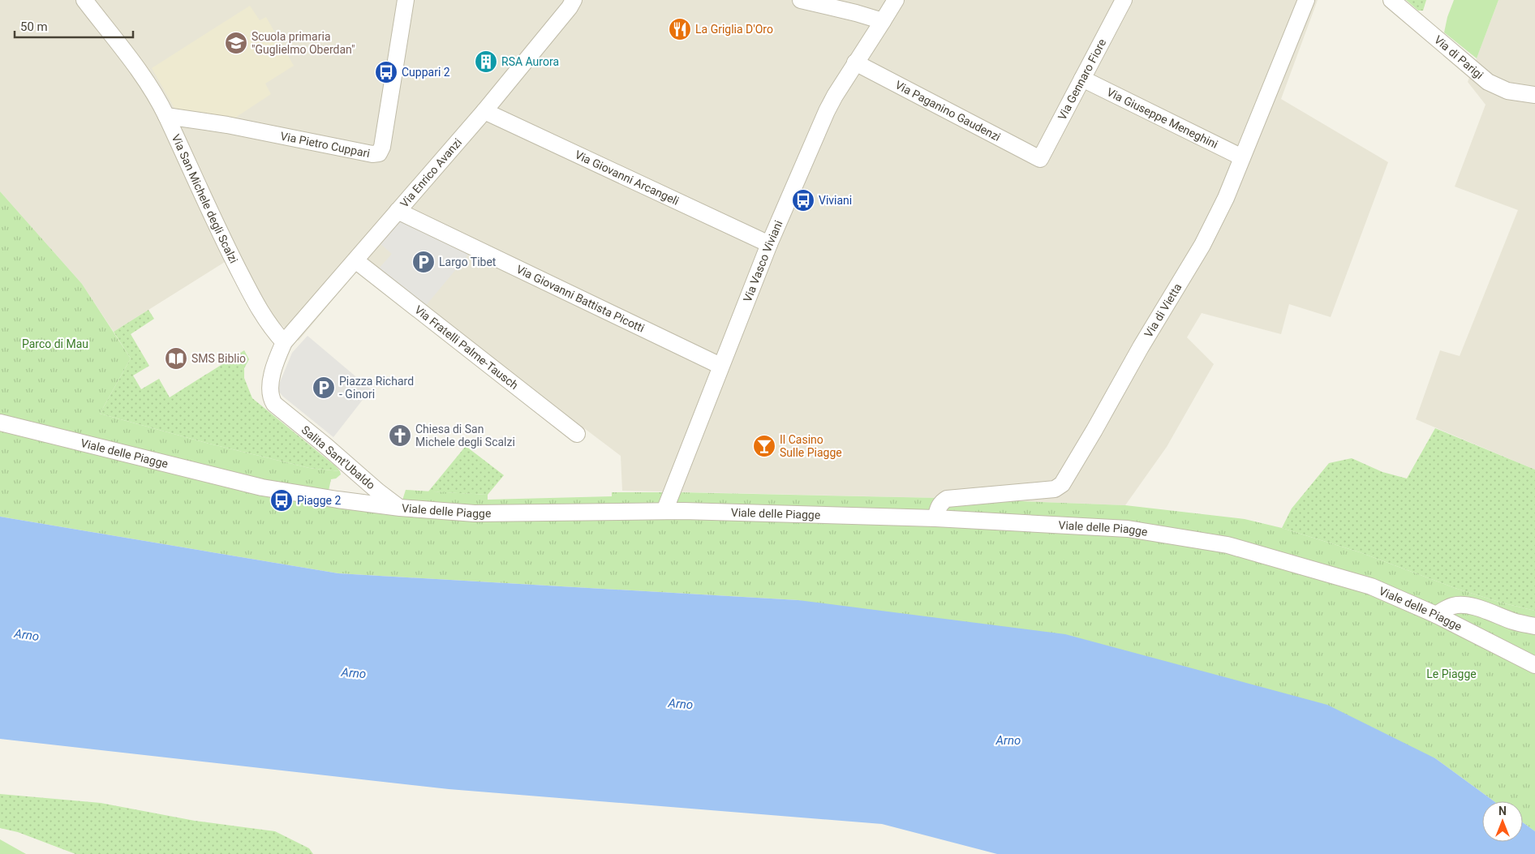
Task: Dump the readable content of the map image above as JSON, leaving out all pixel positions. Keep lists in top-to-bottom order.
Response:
{
  "streets": {
    "street": [
      "Via di Parigi",
      "Via Gennaro Fiore",
      "Via Paganino Gaudenzi",
      "Via Giuseppe Meneghini",
      "Via Pietro Cuppari",
      "Via Enrico Avanzi",
      "Via Giovanni Arcangeli",
      "Via San Michele degli Scalzi",
      "Via Vasco Viviani",
      "Via Giovanni Battista Picotti",
      "Via di Vietta",
      "Via Fratelli Palme-Tausch",
      "Viale delle Piagge",
      "Salita Sant'Ubaldo"
    ]
  },
  "crossings": [
    ["Via Gennaro Fiore", "Via Paganino Gaudenzi"],
    ["Via Gennaro Fiore", "Via Giuseppe Meneghini"],
    ["Via Paganino Gaudenzi", "Via Vasco Viviani"],
    ["Via Giuseppe Meneghini", "Via di Vietta"],
    ["Via Pietro Cuppari", "Via San Michele degli Scalzi"],
    ["Via Enrico Avanzi", "Via Giovanni Arcangeli"],
    ["Via Enrico Avanzi", "Via San Michele degli Scalzi"],
    ["Via Enrico Avanzi", "Via Giovanni Battista Picotti"],
    ["Via Enrico Avanzi", "Via Fratelli Palme-Tausch"],
    ["Via Enrico Avanzi", "Salita Sant'Ubaldo"],
    ["Via Giovanni Arcangeli", "Via Vasco Viviani"],
    ["Via San Michele degli Scalzi", "Salita Sant'Ubaldo"],
    ["Via Vasco Viviani", "Via Giovanni Battista Picotti"],
    ["Via Vasco Viviani", "Viale delle Piagge"],
    ["Via di Vietta", "Viale delle Piagge"],
    ["Viale delle Piagge", "Salita Sant'Ubaldo"]
  ],
  "water": ["Arno"],
  "parks": ["Parco di Mau", "Le Piagge"],
  "places": {
    "restaurant": ["La Griglia D'Oro"],
    "school or university": ["Scuola primaria \"Guglielmo Oberdan\""],
    "building": ["RSA Aurora"],
    "bus stop": ["Cuppari 2", "Viviani", "Piagge 2"],
    "parking": ["Largo Tibet", "Piazza Richard - Ginori"],
    "library": ["SMS Biblio"],
    "church": ["Chiesa di San Michele degli Scalzi"],
    "bar": ["Il Casino Sulle Piagge"]
  },
  "scale_bar": "50 m",
  "north": "top"
}
